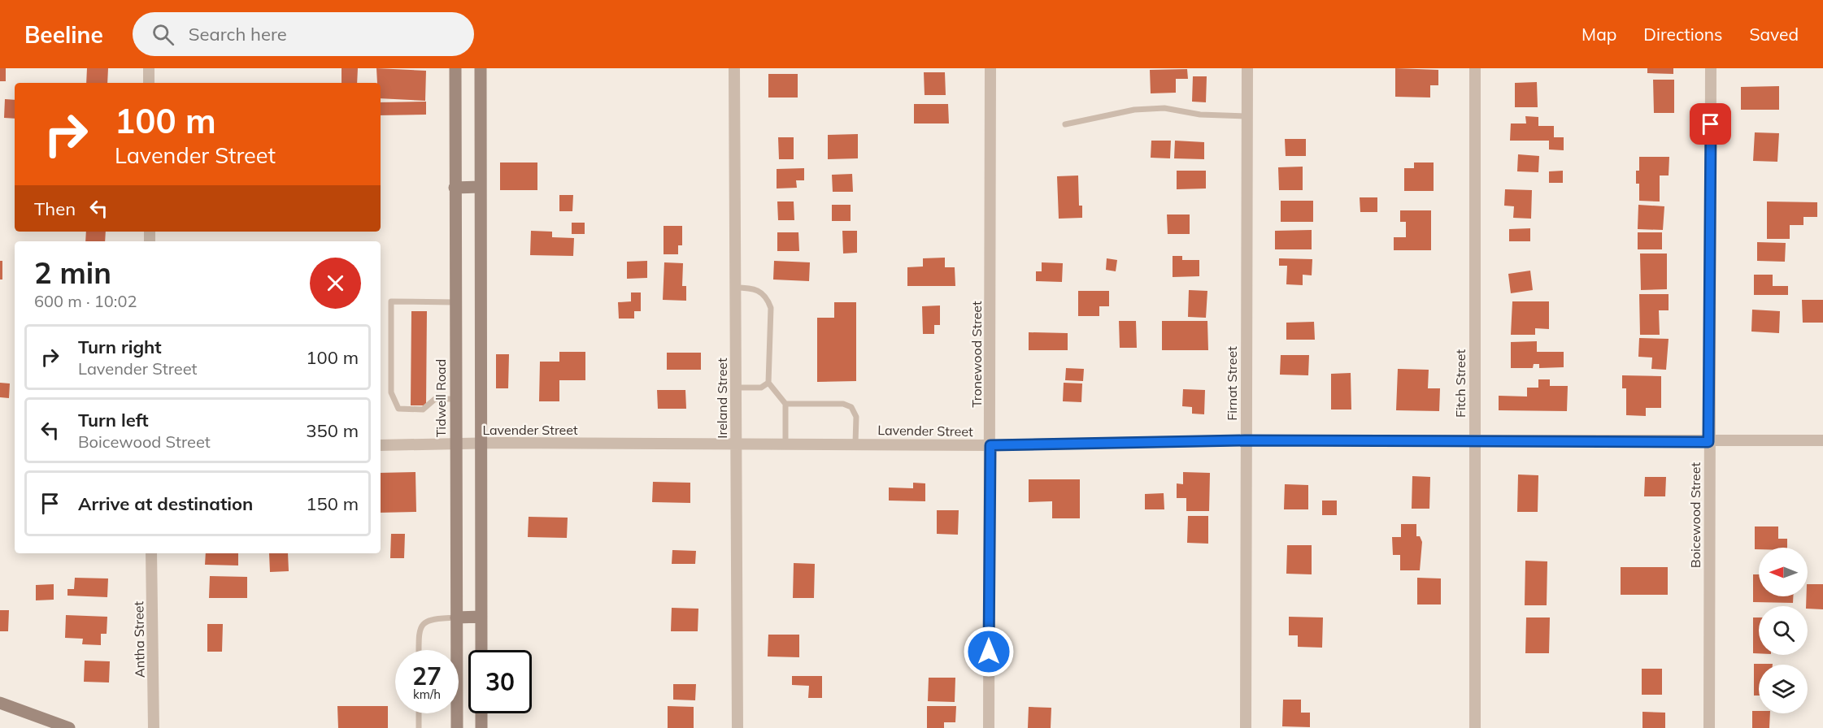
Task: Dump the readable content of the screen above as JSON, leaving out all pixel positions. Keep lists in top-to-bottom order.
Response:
{
  "streets": {
    "main road": ["Tidwell Road"],
    "street": [
      "Tronewood Street",
      "Firnat Street",
      "Fitch Street",
      "Ireland Street",
      "Lavender Street",
      "Boicewood Street",
      "Antha Street"
    ]
  },
  "crossings": [
    ["Tronewood Street", "Lavender Street"],
    ["Firnat Street", "Lavender Street"],
    ["Fitch Street", "Lavender Street"],
    ["Tidwell Road", "Lavender Street"],
    ["Ireland Street", "Lavender Street"],
    ["Lavender Street", "Boicewood Street"]
  ],
  "north": "left",
  "page": {
    "header": "Beeline",
    "search": "Search here",
    "nav": ["Map", "Directions", "Saved"],
    "turn": ["100 m", "Lavender Street"],
    "then": "Then",
    "heading": ["2 min", "600 m · 10:02"],
    "list": [
      {
        "name": "Turn right",
        "note": "Lavender Street",
        "value": "100 m"
      },
      {
        "name": "Turn left",
        "note": "Boicewood Street",
        "value": "350 m"
      },
      {
        "name": "Arrive at destination",
        "value": "150 m"
      }
    ],
    "speed": "27 km/h",
    "limit": "30"
  }
}
